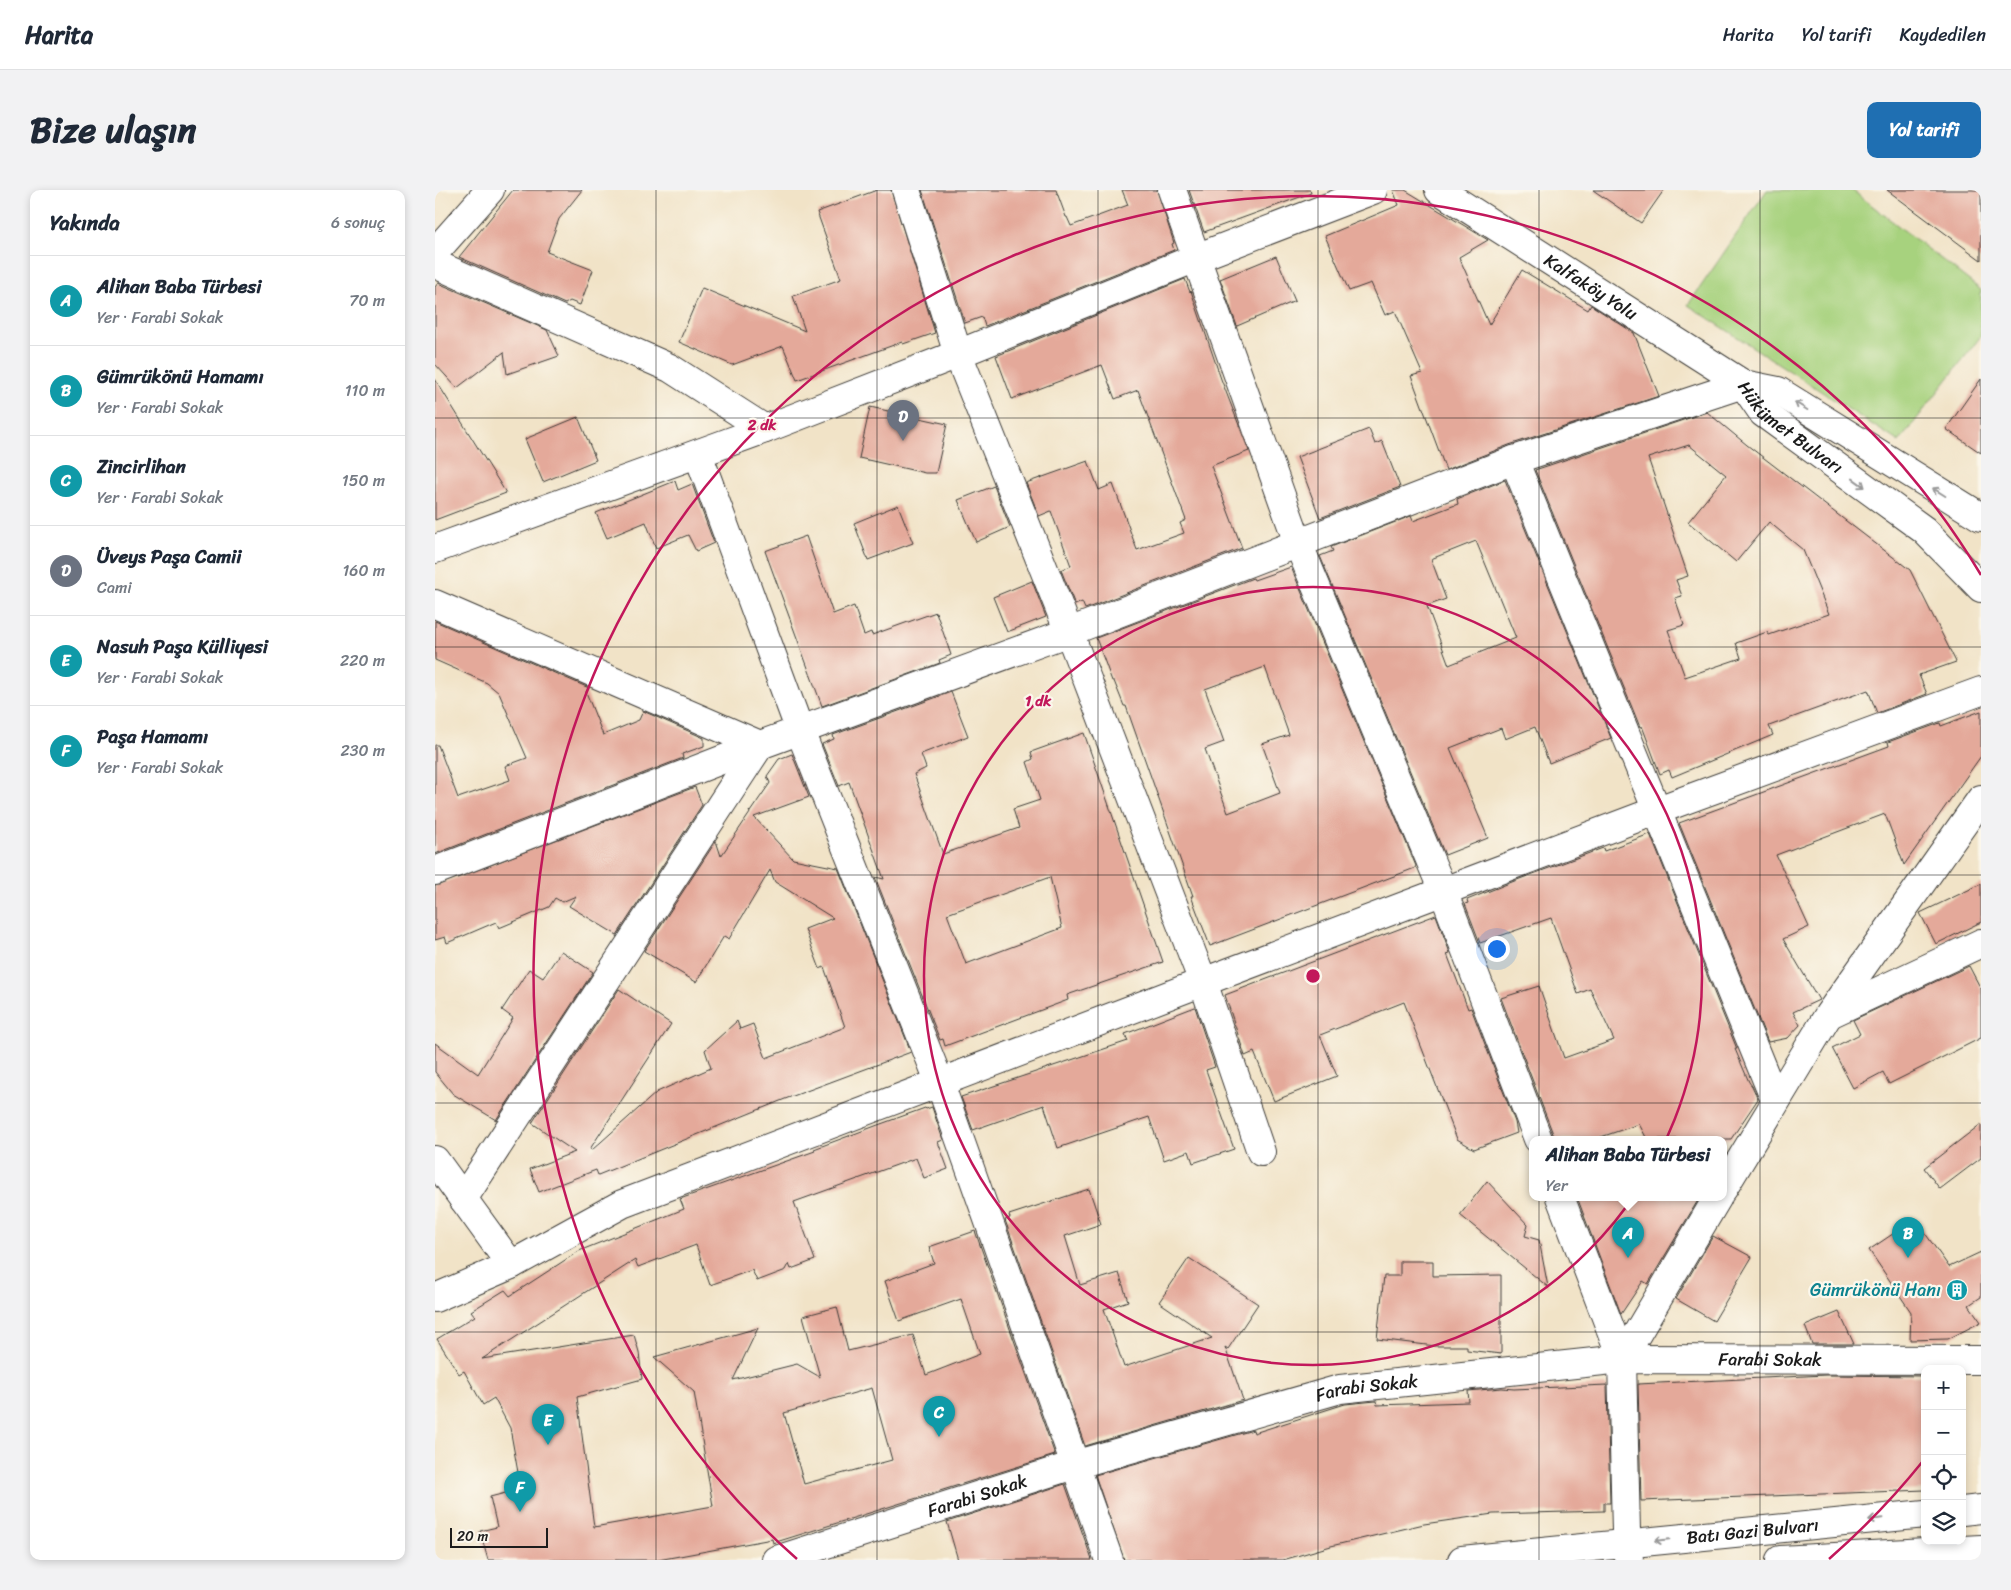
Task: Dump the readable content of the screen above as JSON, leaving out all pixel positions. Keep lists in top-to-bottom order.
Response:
{
  "streets": {
    "street": [
      "Kalfaköy Yolu",
      "Hükümet Bulvarı",
      "Farabi Sokak",
      "Batı Gazi Bulvarı"
    ]
  },
  "crossings": [
    ["Kalfaköy Yolu", "Hükümet Bulvarı"]
  ],
  "places": {
    "building": ["Gümrükönü Hanı"]
  },
  "scale_bar": "20 m",
  "page": {
    "header": "Harita",
    "nav": ["Harita", "Yol tarifi", "Kaydedilen"],
    "title": "Bize ulaşın",
    "buttons": "Yol tarifi",
    "heading": ["Yakında", "6 sonuç"],
    "list": [
      {
        "mark": "A",
        "name": "Alihan Baba Türbesi",
        "note": "Yer · Farabi Sokak",
        "value": "70 m"
      },
      {
        "mark": "B",
        "name": "Gümrükönü Hamamı",
        "note": "Yer · Farabi Sokak",
        "value": "110 m"
      },
      {
        "mark": "C",
        "name": "Zincirlihan",
        "note": "Yer · Farabi Sokak",
        "value": "150 m"
      },
      {
        "mark": "D",
        "name": "Üveys Paşa Camii",
        "note": "Cami",
        "value": "160 m"
      },
      {
        "mark": "E",
        "name": "Nasuh Paşa Külliyesi",
        "note": "Yer · Farabi Sokak",
        "value": "220 m"
      },
      {
        "mark": "F",
        "name": "Paşa Hamamı",
        "note": "Yer · Farabi Sokak",
        "value": "230 m"
      }
    ],
    "pins": [
      "D",
      "A",
      "B",
      "C",
      "E",
      "F"
    ],
    "popup": ["Alihan Baba Türbesi", "Yer"],
    "map_buttons": ["+", "−"],
    "scale": "20 m"
  },
  "rings": ["2 dk", "1 dk"]
}
